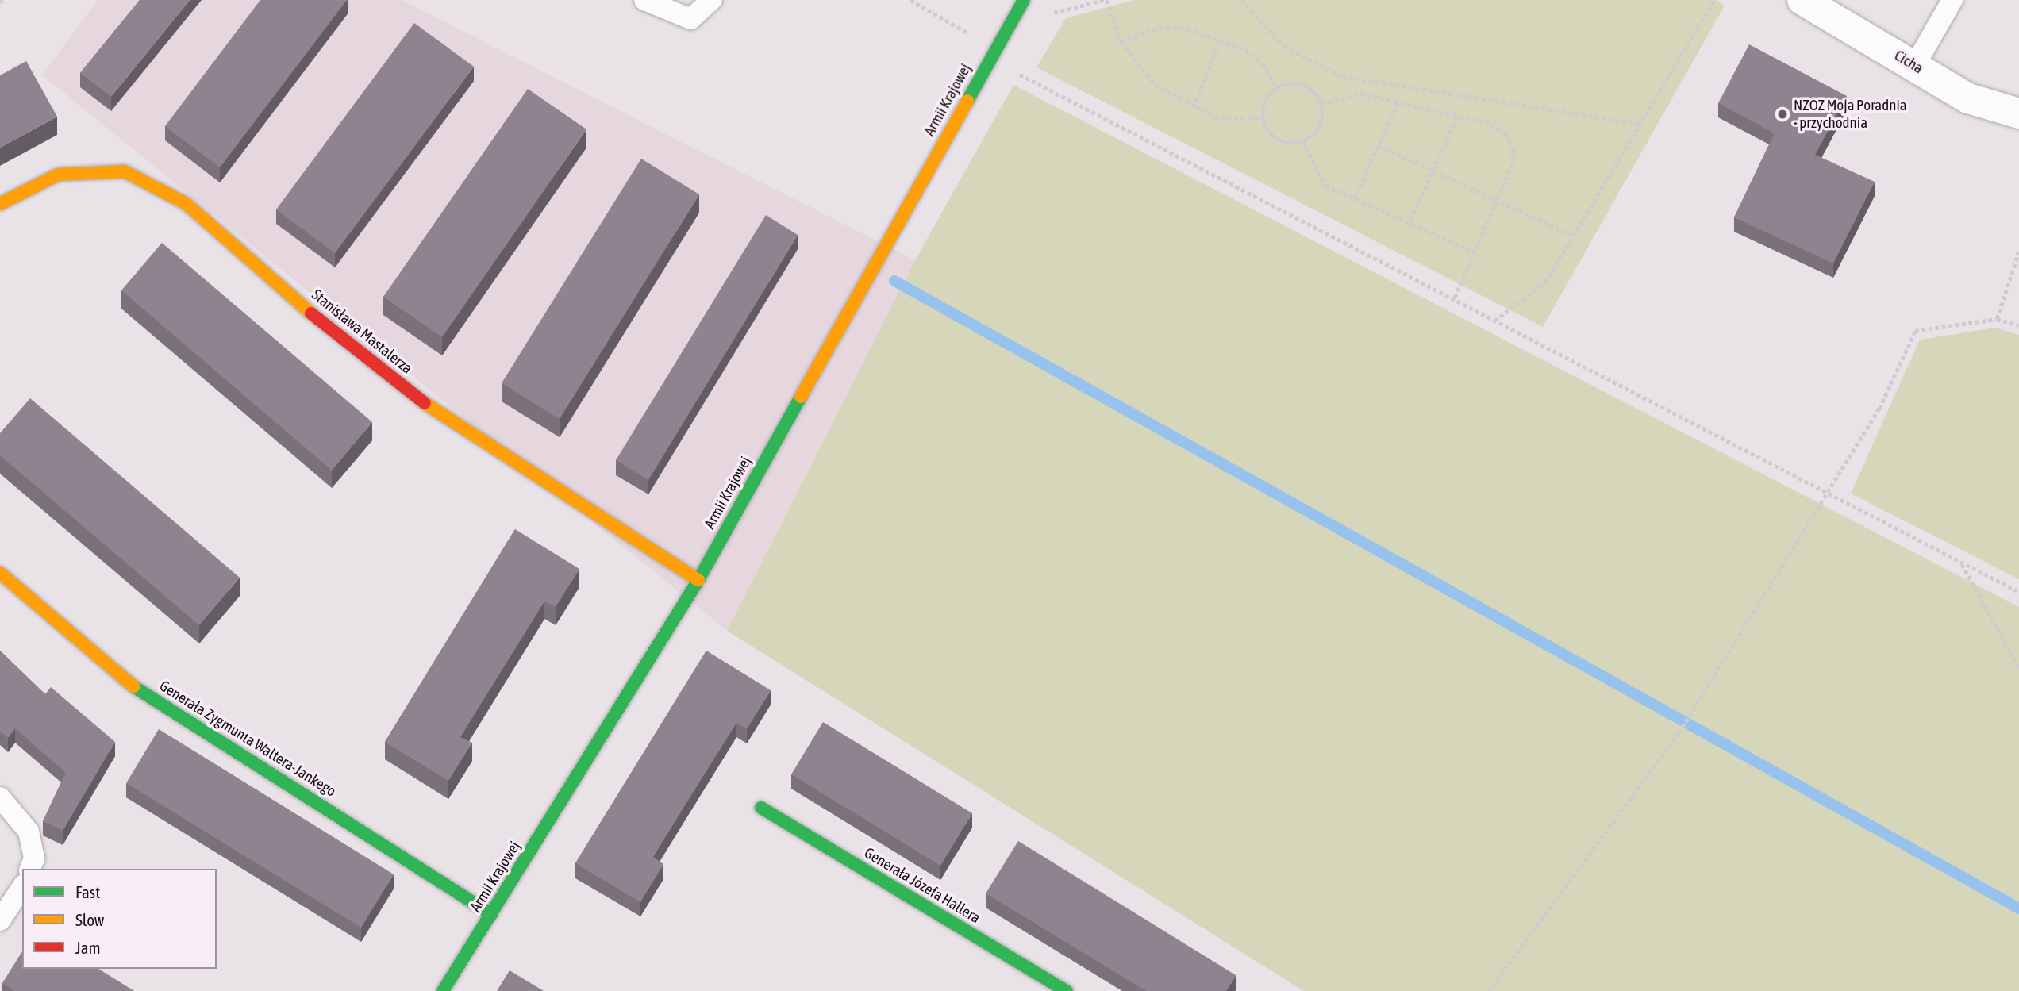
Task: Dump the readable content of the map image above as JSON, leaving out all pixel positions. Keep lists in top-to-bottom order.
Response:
{
  "streets": {
    "street": [
      "Cicha",
      "Armii Krajowej",
      "Stanisława Mastalerza",
      "Generała Zygmunta Waltera-Jankego",
      "Generała Józefa Hallera"
    ]
  },
  "crossings": [
    ["Armii Krajowej", "Stanisława Mastalerza"],
    ["Armii Krajowej", "Generała Zygmunta Waltera-Jankego"]
  ],
  "places": ["NZOZ Moja Poradnia - przychodnia"],
  "legend": ["Fast", "Slow", "Jam"]
}
